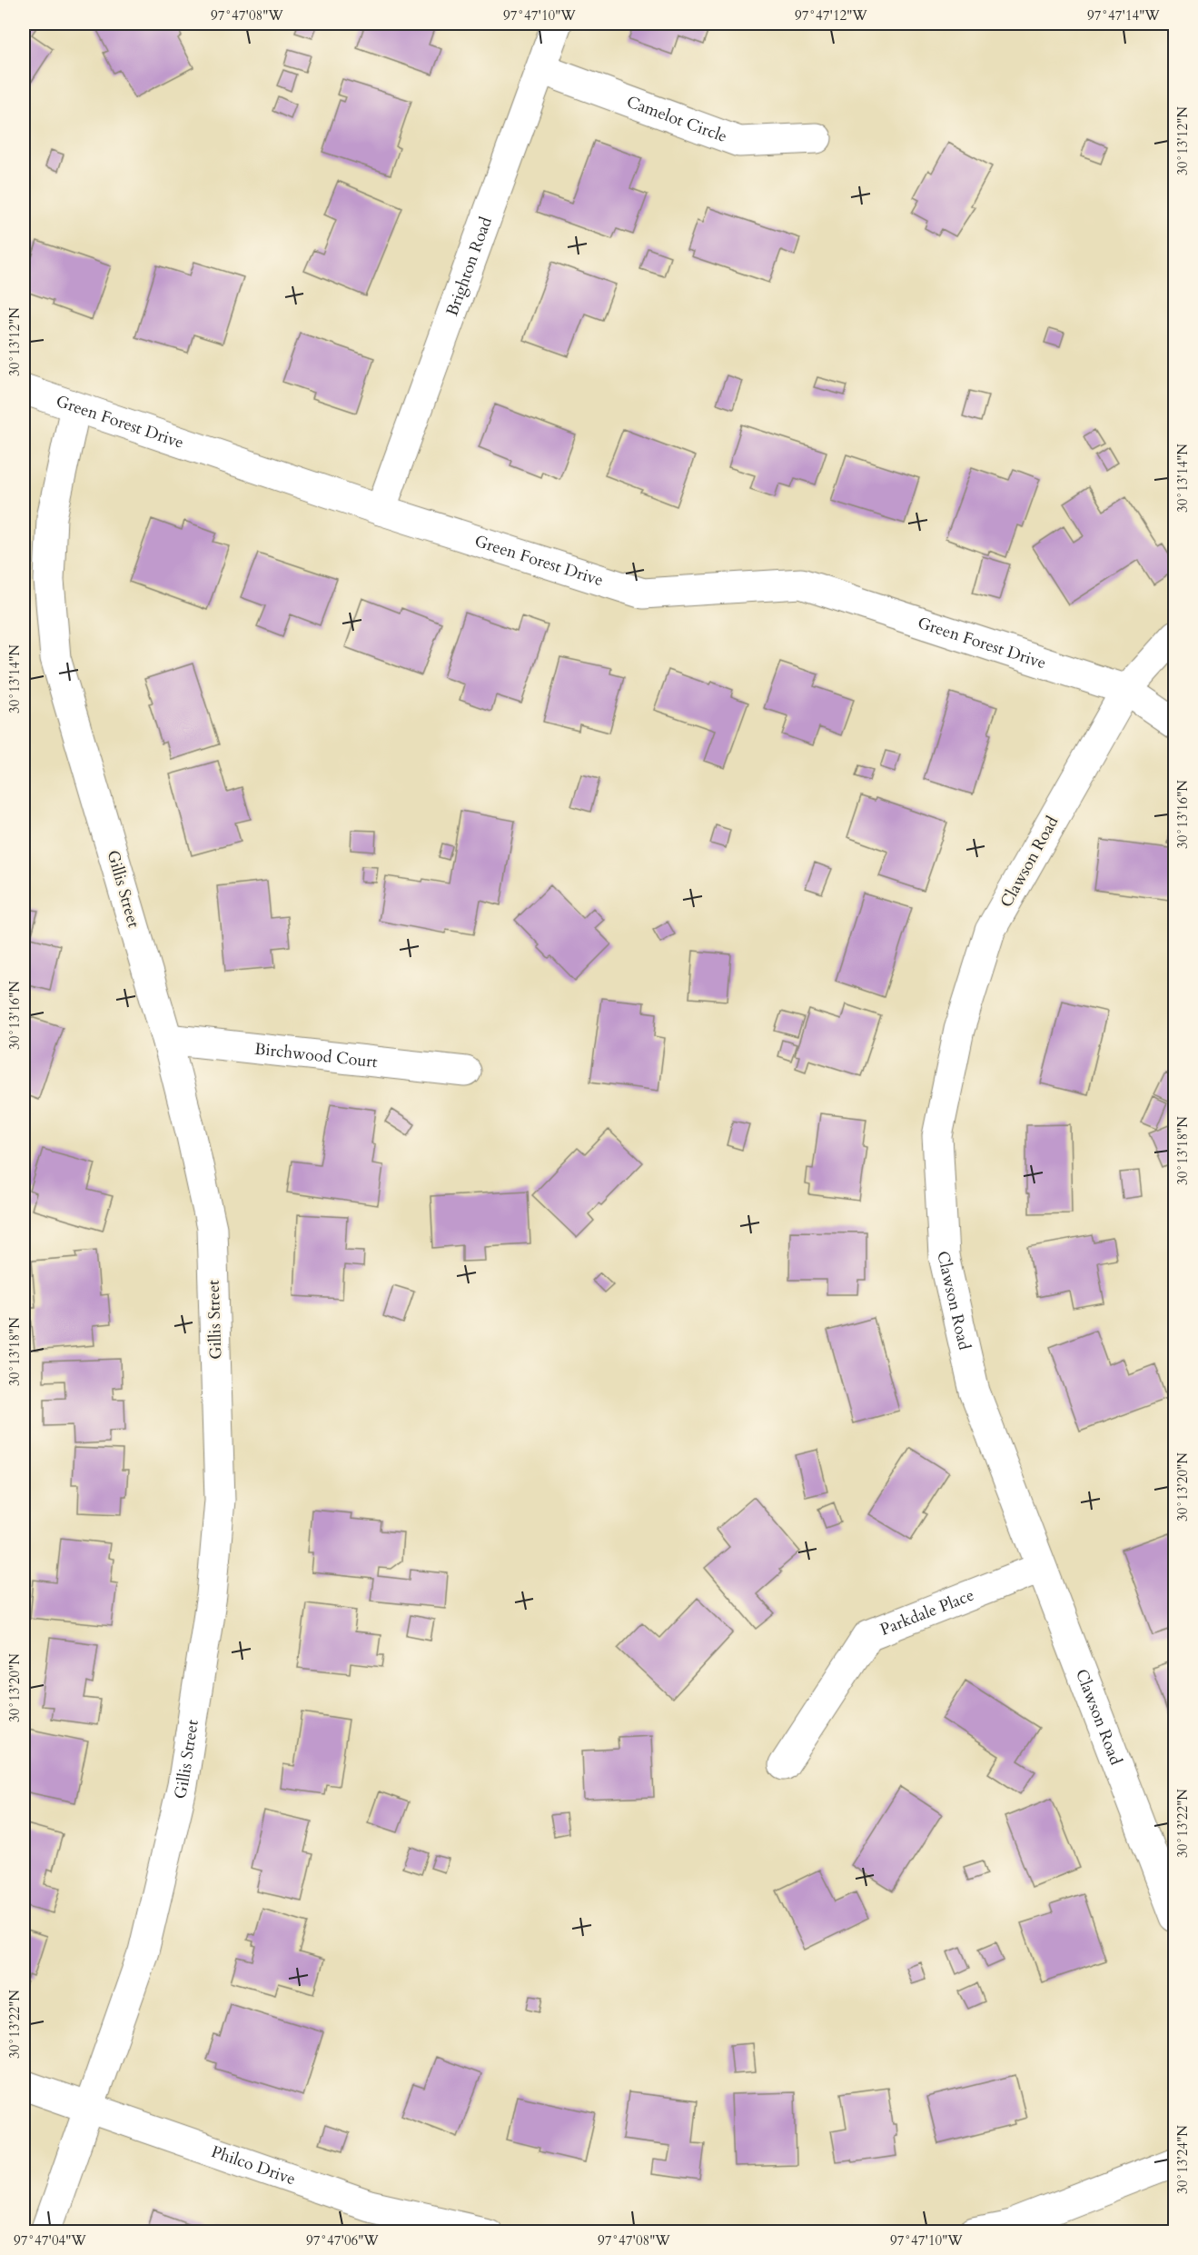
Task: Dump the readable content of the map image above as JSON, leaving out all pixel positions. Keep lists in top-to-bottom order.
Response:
{
  "streets": {
    "street": [
      "Camelot Circle",
      "Brighton Road",
      "Green Forest Drive",
      "Clawson Road",
      "Gillis Street",
      "Birchwood Court",
      "Parkdale Place",
      "Philco Drive"
    ]
  },
  "crossings": [
    ["Camelot Circle", "Brighton Road"],
    ["Brighton Road", "Green Forest Drive"],
    ["Green Forest Drive", "Clawson Road"],
    ["Green Forest Drive", "Gillis Street"],
    ["Clawson Road", "Parkdale Place"],
    ["Gillis Street", "Birchwood Court"],
    ["Gillis Street", "Philco Drive"]
  ],
  "coordinates": [
    "97°47'08\"W",
    "97°47'10\"W",
    "97°47'12\"W",
    "97°47'14\"W",
    "30°13'12\"N",
    "30°13'14\"N",
    "30°13'16\"N",
    "30°13'18\"N",
    "30°13'20\"N",
    "30°13'22\"N",
    "30°13'24\"N",
    "97°47'04\"W",
    "97°47'06\"W"
  ]
}
